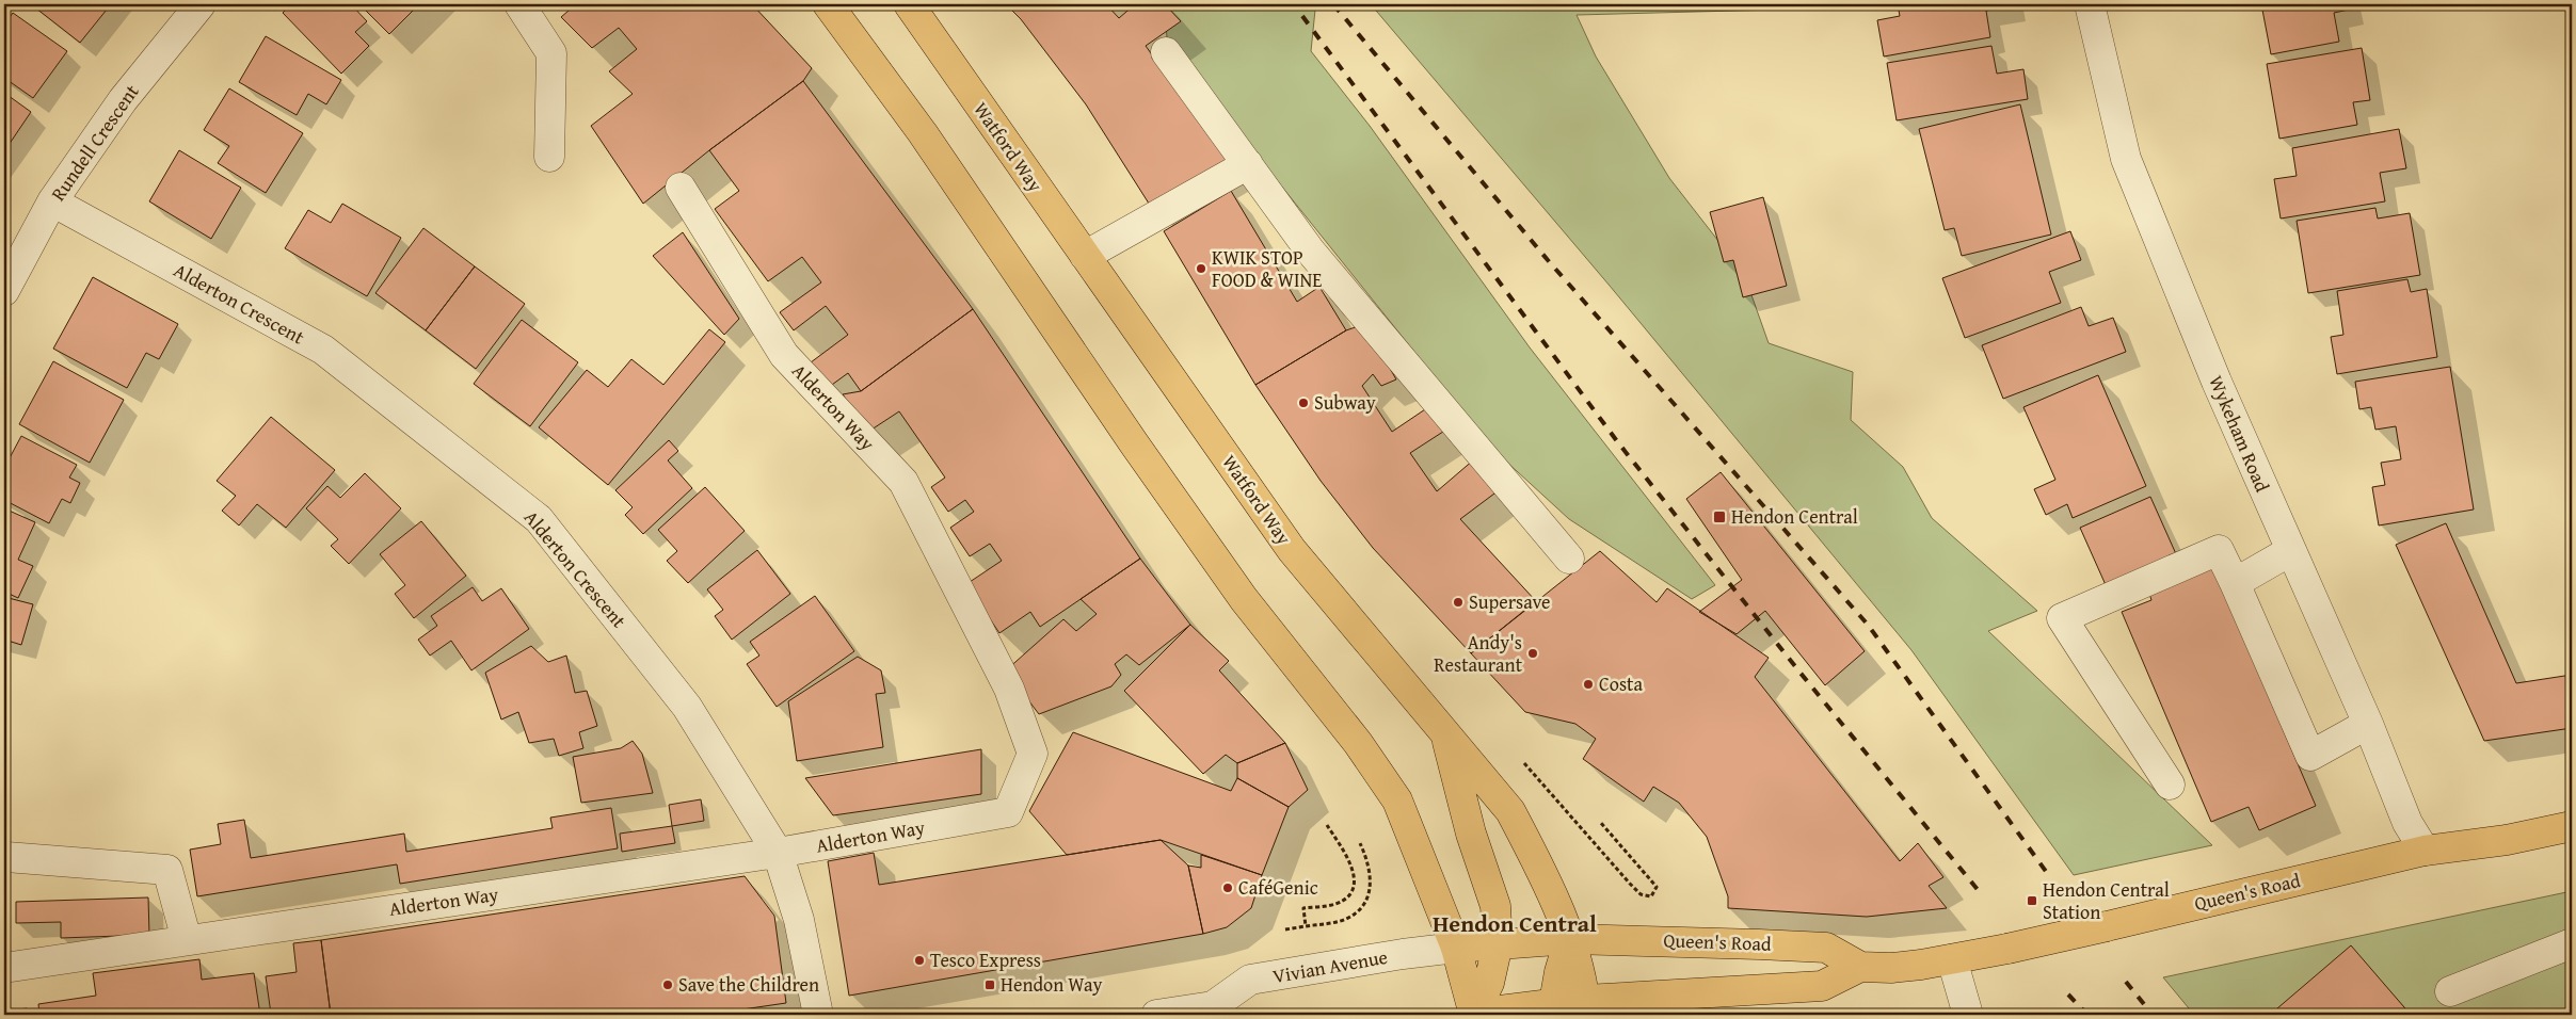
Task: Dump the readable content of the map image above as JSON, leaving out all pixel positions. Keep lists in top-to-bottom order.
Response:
{
  "streets": {
    "main road": ["Watford Way", "Queen's Road"],
    "street": [
      "Rundell Crescent",
      "Alderton Crescent",
      "Alderton Way",
      "Wykeham Road",
      "Vivian Avenue"
    ]
  },
  "crossings": [
    ["Rundell Crescent", "Alderton Crescent"],
    ["Watford Way", "Queen's Road"],
    ["Alderton Crescent", "Alderton Way"],
    ["Wykeham Road", "Queen's Road"],
    ["Queen's Road", "Vivian Avenue"]
  ],
  "districts": ["Hendon Central"],
  "places": {
    "other": [
      "KWIK STOP FOOD & WINE",
      "Subway",
      "Supersave",
      "Andy's Restaurant",
      "Costa",
      "CaféGenic",
      "Tesco Express",
      "Save the Children"
    ],
    "transit": ["Hendon Central", "Hendon Central Station", "Hendon Way"]
  }
}
